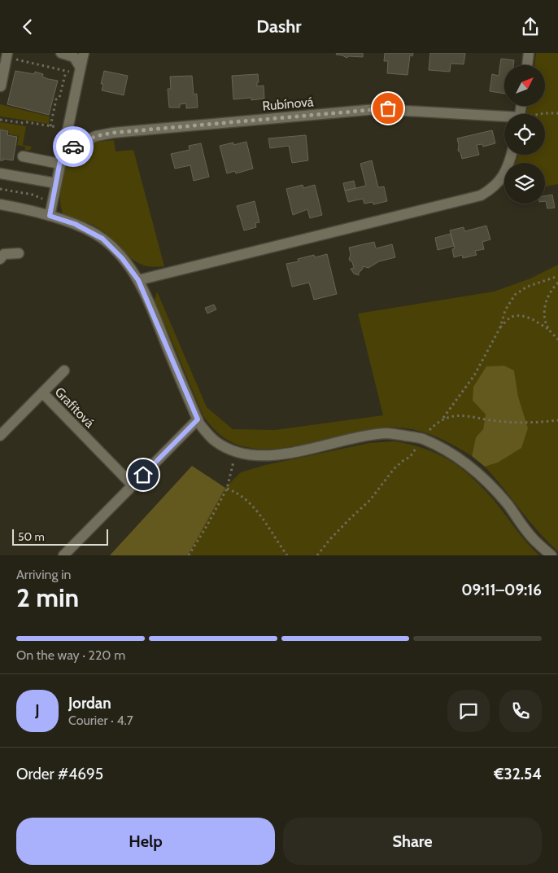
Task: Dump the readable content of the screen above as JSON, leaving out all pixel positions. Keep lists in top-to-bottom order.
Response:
{
  "streets": {
    "street": ["Rubínová", "Grafitová"]
  },
  "scale_bar": "50 m",
  "north": "top right",
  "page": {
    "header": "Dashr",
    "scale": "50 m",
    "heading": ["2 min", "Arriving in", "09:11–09:16"],
    "panel": [
      "Jordan",
      "Courier · 4.7",
      "Order #4695",
      "€32.54"
    ],
    "bar": "On the way · 220 m",
    "round": "J",
    "buttons": ["Help", "Share"]
  }
}
